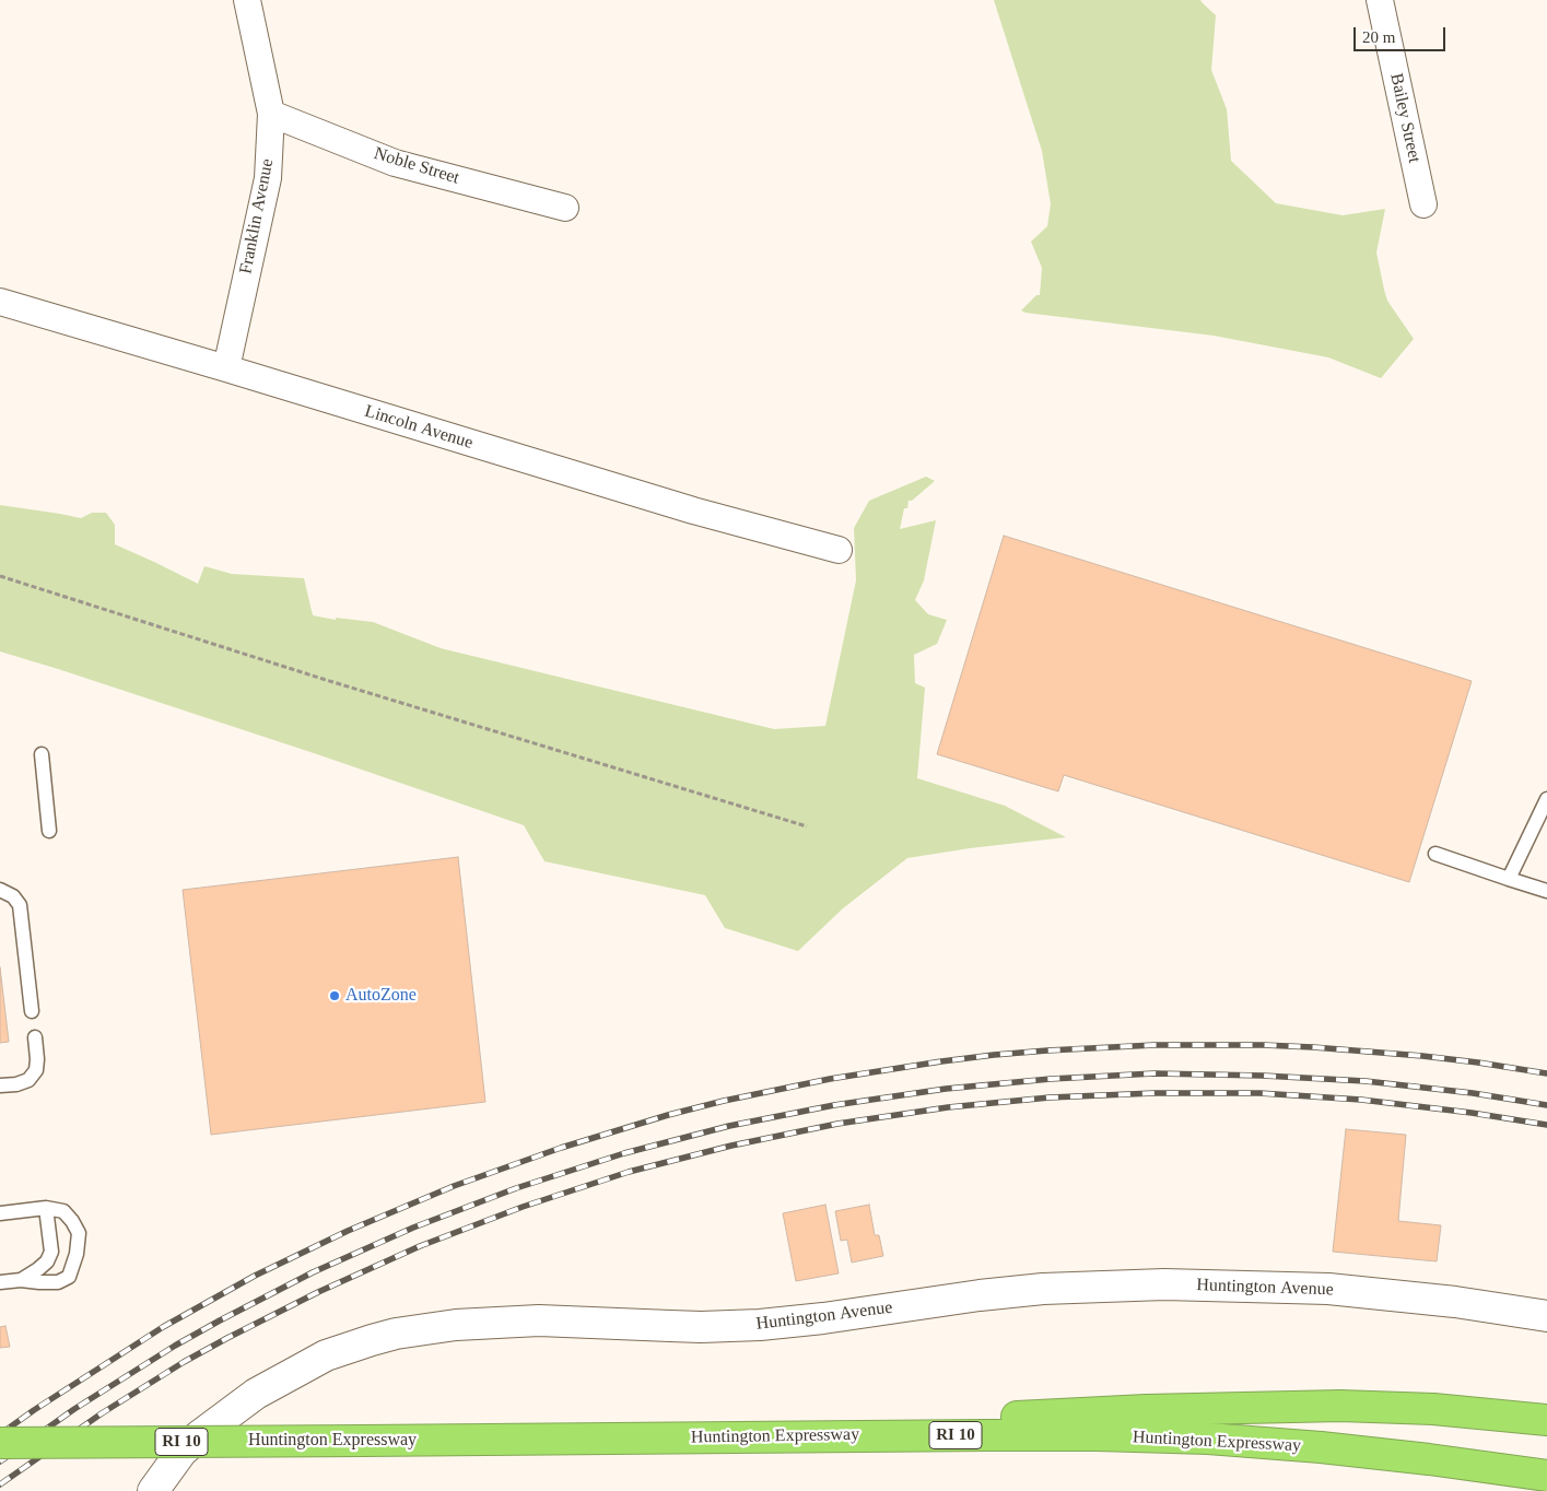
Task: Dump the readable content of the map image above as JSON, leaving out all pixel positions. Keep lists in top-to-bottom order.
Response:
{
  "streets": {
    "highway": ["RI 10", "Huntington Expressway"],
    "main road": ["Huntington Avenue"],
    "street": [
      "Bailey Street",
      "Noble Street",
      "Franklin Avenue",
      "Lincoln Avenue"
    ]
  },
  "crossings": [
    ["Noble Street", "Franklin Avenue"],
    ["Franklin Avenue", "Lincoln Avenue"]
  ],
  "places": ["AutoZone"],
  "scale_bar": "20 m"
}
